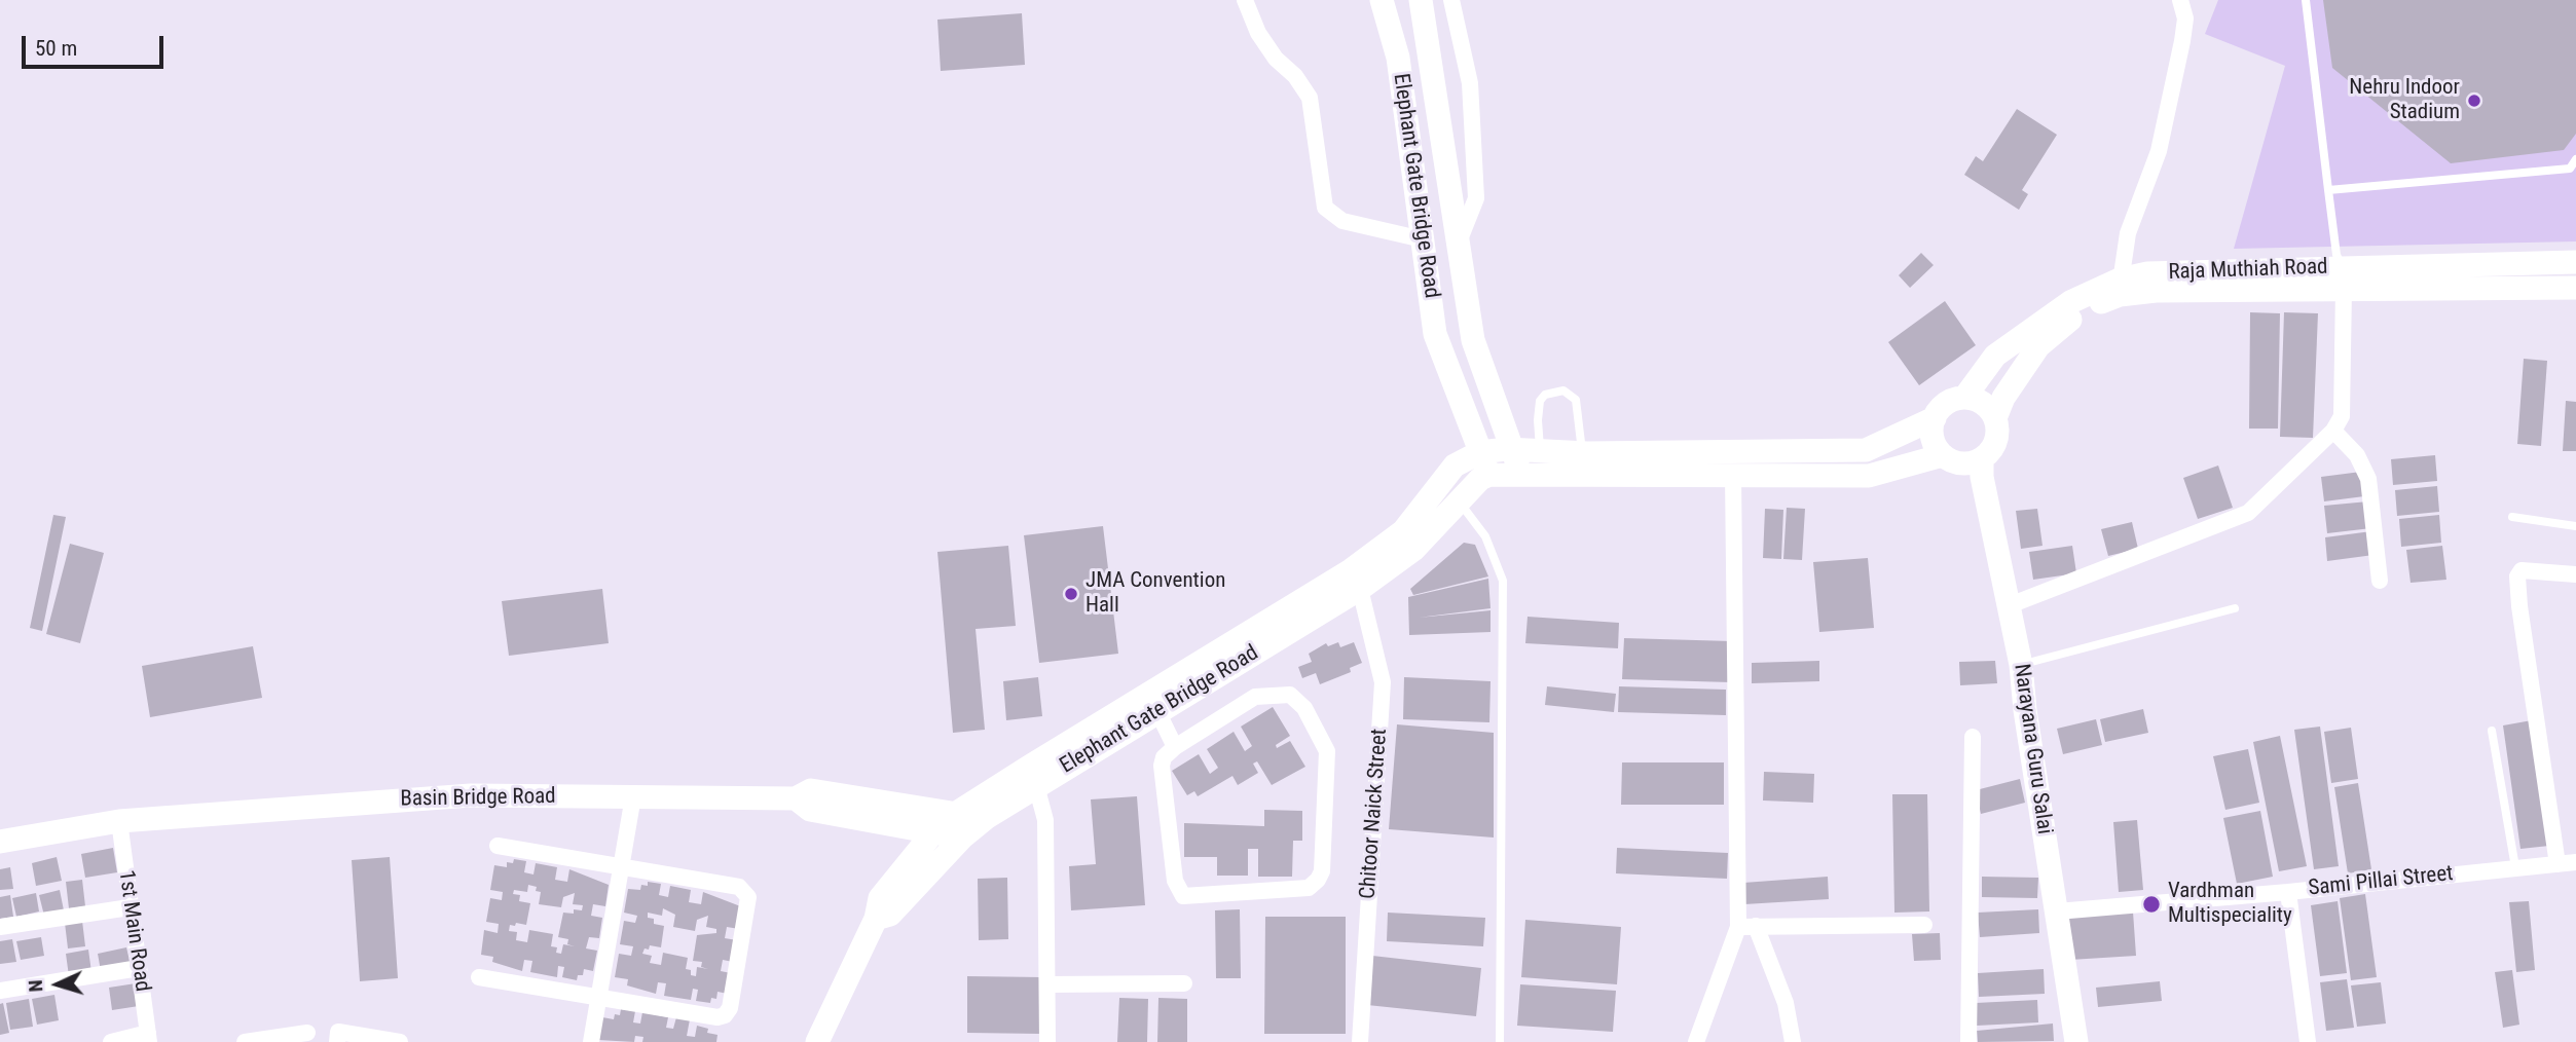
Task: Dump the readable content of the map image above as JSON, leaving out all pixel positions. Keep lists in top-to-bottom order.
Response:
{
  "streets": {
    "main road": [
      "Elephant Gate Bridge Road",
      "Raja Muthiah Road",
      "Narayana Guru Salai",
      "Basin Bridge Road"
    ],
    "street": ["Chitoor Naick Street", "Sami Pillai Street", "1st Main Road"]
  },
  "crossings": [
    ["Elephant Gate Bridge Road", "Basin Bridge Road"],
    ["Elephant Gate Bridge Road", "Chitoor Naick Street"],
    ["Raja Muthiah Road", "Narayana Guru Salai"],
    ["Narayana Guru Salai", "Sami Pillai Street"],
    ["Basin Bridge Road", "1st Main Road"]
  ],
  "places": ["Nehru Indoor Stadium", "JMA Convention Hall", "Vardhman Multispeciality"],
  "scale_bar": "50 m",
  "north": "left"
}
